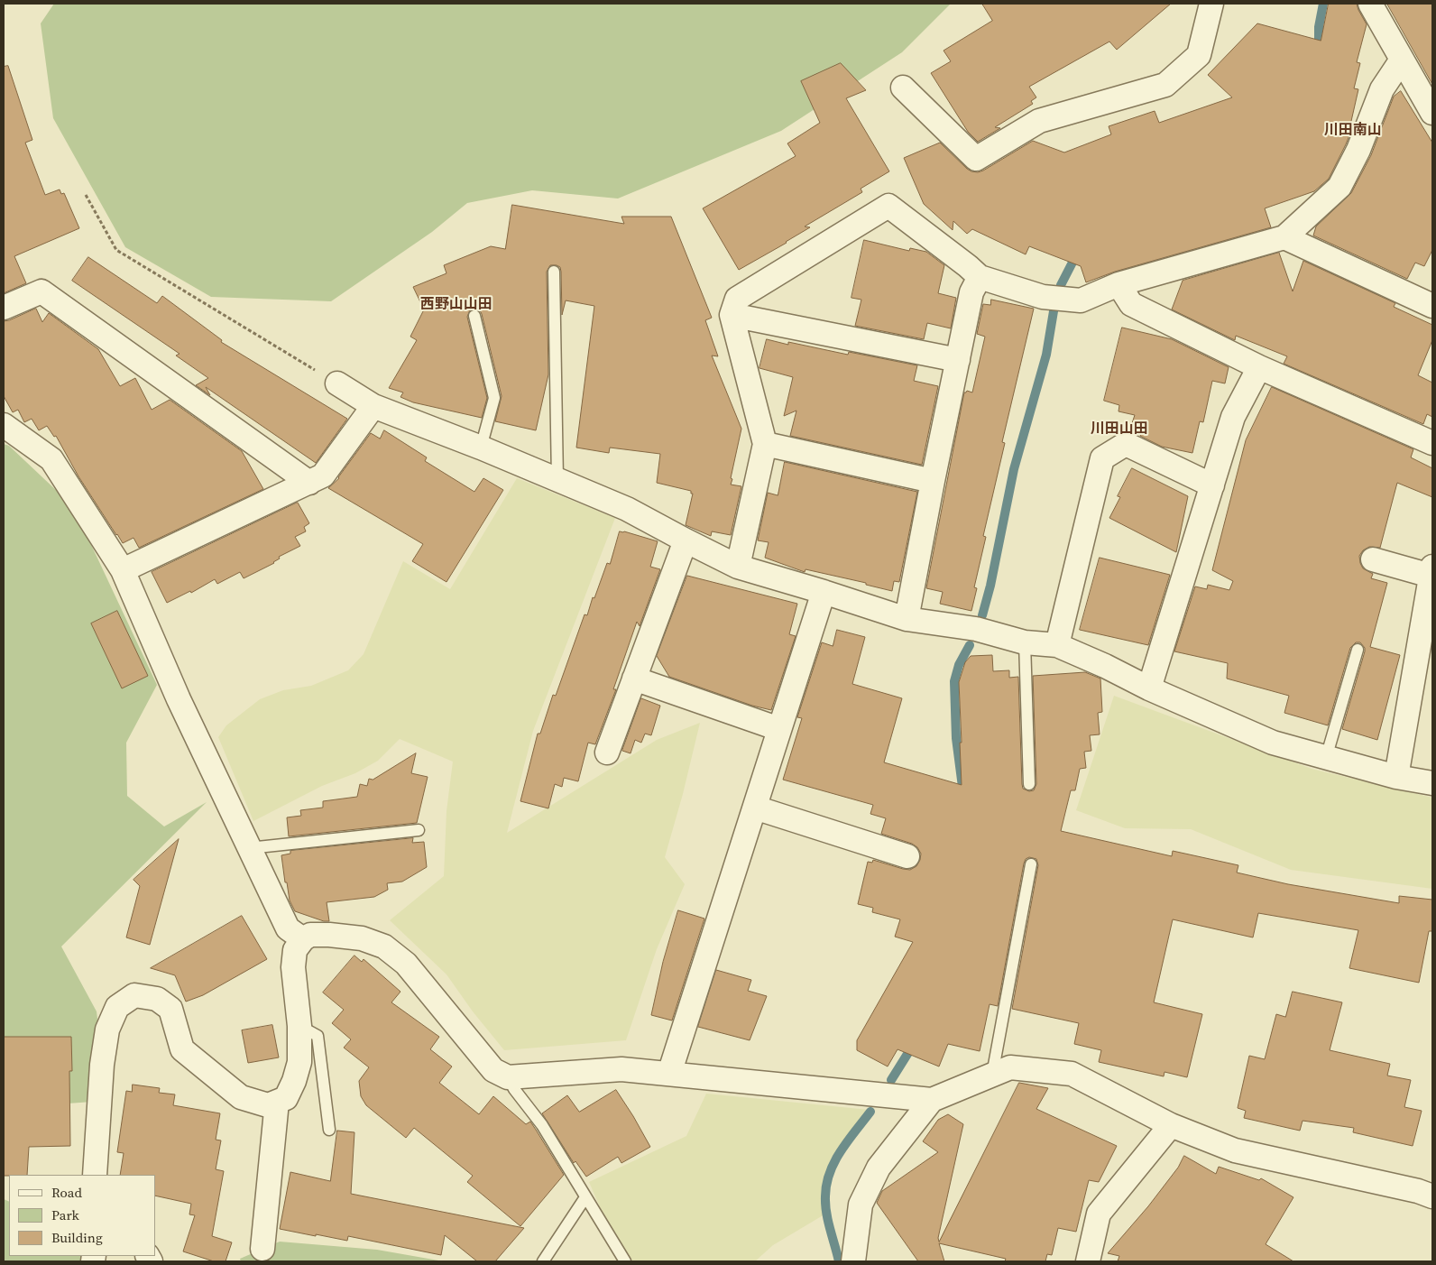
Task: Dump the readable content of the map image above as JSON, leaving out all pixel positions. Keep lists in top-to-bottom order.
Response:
{
  "districts": ["川田南山", "西野山山田", "川田山田"],
  "legend": ["Road", "Park", "Building"]
}
